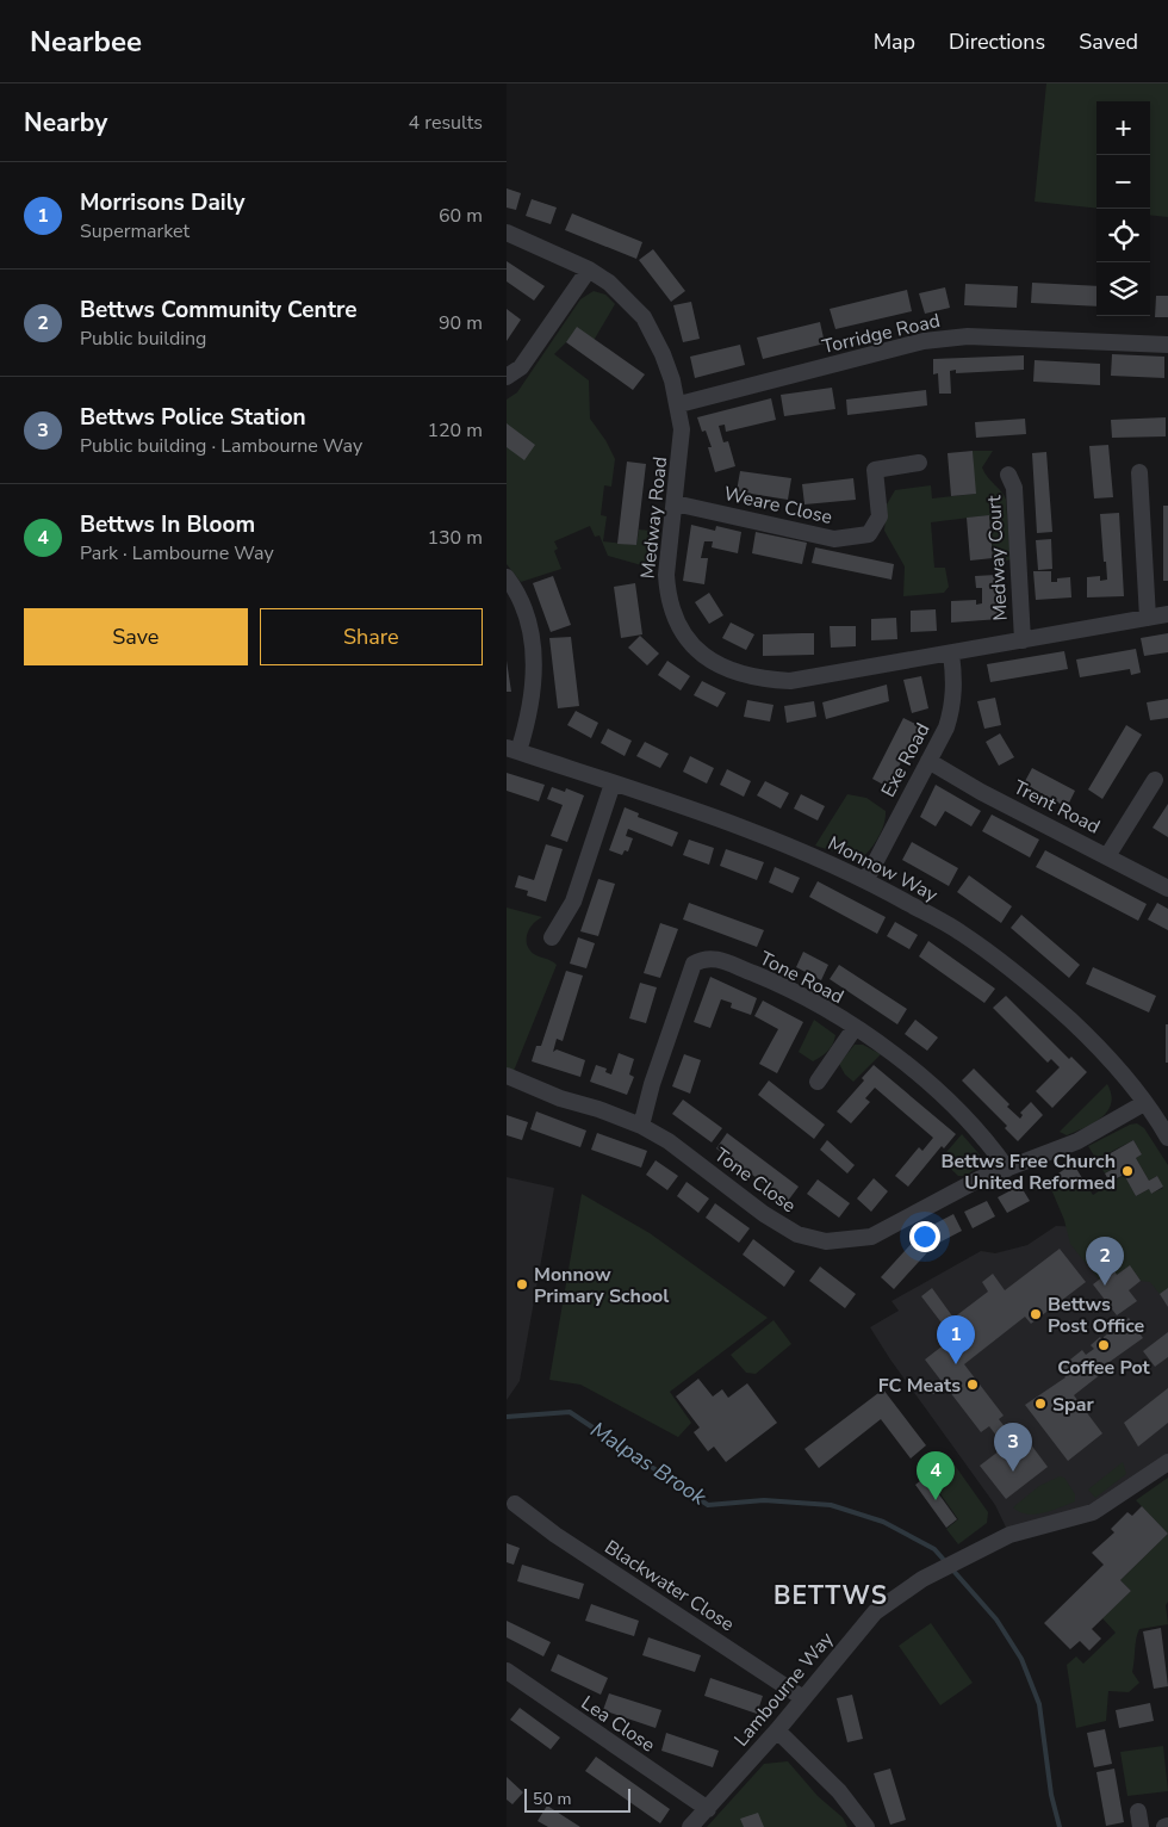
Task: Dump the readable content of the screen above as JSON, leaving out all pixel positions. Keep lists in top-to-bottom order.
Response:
{
  "streets": {
    "street": [
      "Torridge Road",
      "Weare Close",
      "Medway Road",
      "Medway Court",
      "Exe Road",
      "Trent Road",
      "Monnow Way",
      "Tone Road",
      "Tone Close",
      "Blackwater Close",
      "Lambourne Way",
      "Lea Close"
    ]
  },
  "crossings": [
    ["Torridge Road", "Medway Road"],
    ["Weare Close", "Medway Road"],
    ["Medway Road", "Medway Court"],
    ["Medway Road", "Exe Road"],
    ["Exe Road", "Trent Road"],
    ["Exe Road", "Monnow Way"],
    ["Monnow Way", "Tone Close"],
    ["Tone Road", "Tone Close"],
    ["Blackwater Close", "Lambourne Way"],
    ["Lambourne Way", "Lea Close"]
  ],
  "districts": ["BETTWS"],
  "water": ["Malpas Brook"],
  "places": [
    "Bettws Free Church United Reformed",
    "Monnow Primary School",
    "Bettws Post Office",
    "Coffee Pot",
    "FC Meats",
    "Spar"
  ],
  "scale_bar": "50 m",
  "page": {
    "header": "Nearbee",
    "nav": ["Map", "Directions", "Saved"],
    "heading": ["Nearby", "4 results"],
    "map_buttons": ["+", "−"],
    "list": [
      {
        "mark": "1",
        "name": "Morrisons Daily",
        "note": "Supermarket",
        "value": "60 m"
      },
      {
        "mark": "2",
        "name": "Bettws Community Centre",
        "note": "Public building",
        "value": "90 m"
      },
      {
        "mark": "3",
        "name": "Bettws Police Station",
        "note": "Public building · Lambourne Way",
        "value": "120 m"
      },
      {
        "mark": "4",
        "name": "Bettws In Bloom",
        "note": "Park · Lambourne Way",
        "value": "130 m"
      }
    ],
    "buttons": ["Save", "Share"],
    "pins": [
      "2",
      "1",
      "3",
      "4"
    ],
    "scale": "50 m"
  }
}
